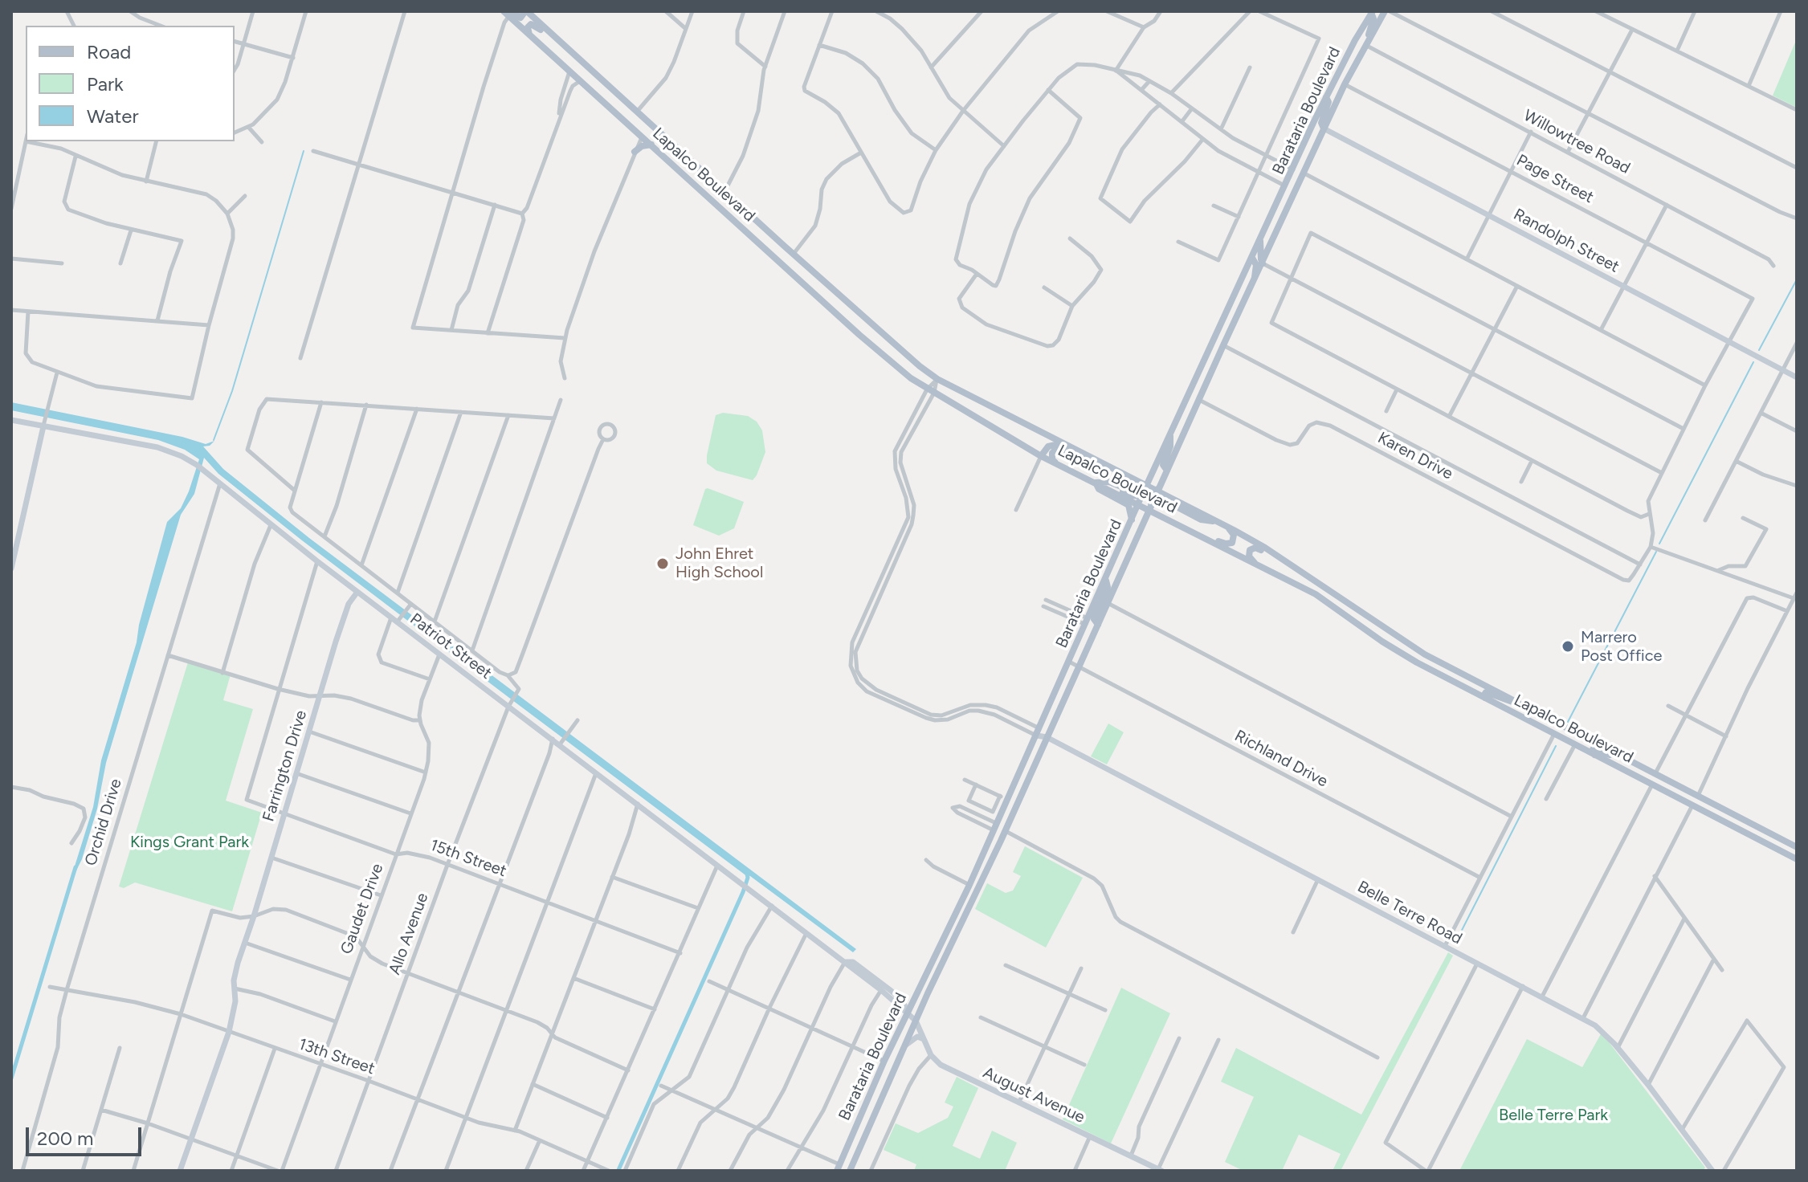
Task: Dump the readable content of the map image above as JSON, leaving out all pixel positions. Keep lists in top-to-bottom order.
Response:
{
  "streets": {
    "main road": ["Barataria Boulevard", "Lapalco Boulevard"],
    "street": [
      "Willowtree Road",
      "Page Street",
      "Randolph Street",
      "Karen Drive",
      "Patriot Street",
      "Richland Drive",
      "Farrington Drive",
      "Orchid Drive",
      "15th Street",
      "Gaudet Drive",
      "Belle Terre Road",
      "Allo Avenue",
      "13th Street",
      "August Avenue"
    ]
  },
  "crossings": [
    ["Barataria Boulevard", "Willowtree Road"],
    ["Barataria Boulevard", "Lapalco Boulevard"],
    ["Barataria Boulevard", "Page Street"],
    ["Barataria Boulevard", "Randolph Street"],
    ["Barataria Boulevard", "Karen Drive"],
    ["Barataria Boulevard", "Patriot Street"],
    ["Barataria Boulevard", "Richland Drive"],
    ["Barataria Boulevard", "Belle Terre Road"],
    ["Page Street", "Randolph Street"],
    ["Patriot Street", "Farrington Drive"],
    ["Patriot Street", "Orchid Drive"],
    ["Patriot Street", "Gaudet Drive"],
    ["Patriot Street", "Allo Avenue"],
    ["Farrington Drive", "15th Street"],
    ["Farrington Drive", "13th Street"],
    ["Orchid Drive", "13th Street"],
    ["15th Street", "Gaudet Drive"],
    ["15th Street", "Allo Avenue"],
    ["Gaudet Drive", "13th Street"],
    ["Allo Avenue", "13th Street"]
  ],
  "parks": ["Kings Grant Park", "Belle Terre Park"],
  "places": ["John Ehret High School", "Marrero Post Office"],
  "legend": ["Road", "Park", "Water"],
  "scale_bar": "200 m"
}
